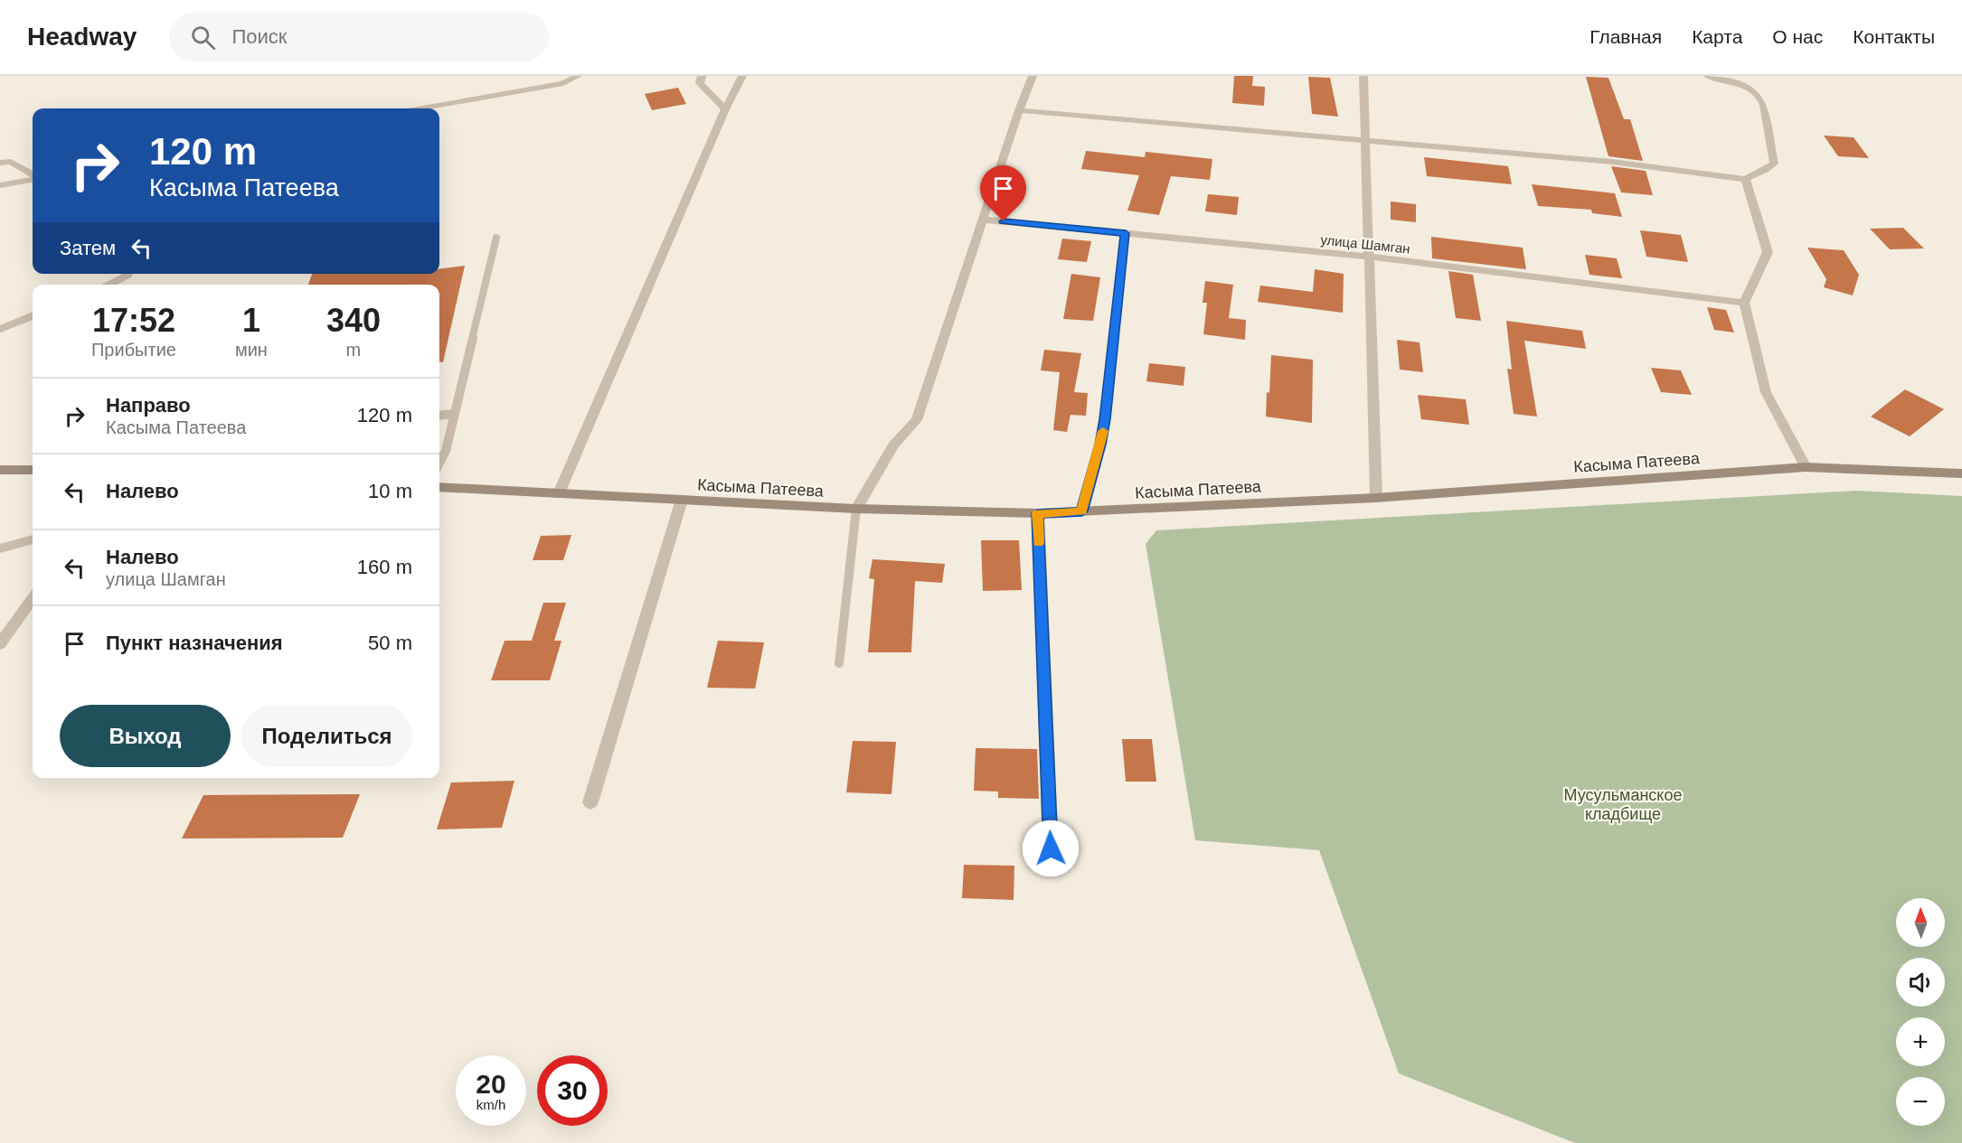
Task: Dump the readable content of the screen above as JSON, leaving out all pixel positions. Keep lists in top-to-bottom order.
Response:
{
  "streets": {
    "main road": ["Касыма Патеева"],
    "street": ["улица Шамган"]
  },
  "parks": ["Мусульманское кладбище"],
  "north": "top",
  "page": {
    "header": "Headway",
    "search": "Поиск",
    "nav": [
      "Главная",
      "Карта",
      "О нас",
      "Контакты"
    ],
    "turn": ["120 m", "Касыма Патеева"],
    "then": "Затем",
    "eta": [
      "17:52",
      "Прибытие",
      "1",
      "мин",
      "340",
      "m"
    ],
    "list": [
      {
        "name": "Направо",
        "note": "Касыма Патеева",
        "value": "120 m"
      },
      {
        "name": "Налево",
        "value": "10 m"
      },
      {
        "name": "Налево",
        "note": "улица Шамган",
        "value": "160 m"
      },
      {
        "name": "Пункт назначения",
        "value": "50 m"
      }
    ],
    "buttons": ["Выход", "Поделиться"],
    "map_buttons": ["+", "−"],
    "speed": "20 km/h",
    "limit": "30"
  }
}
